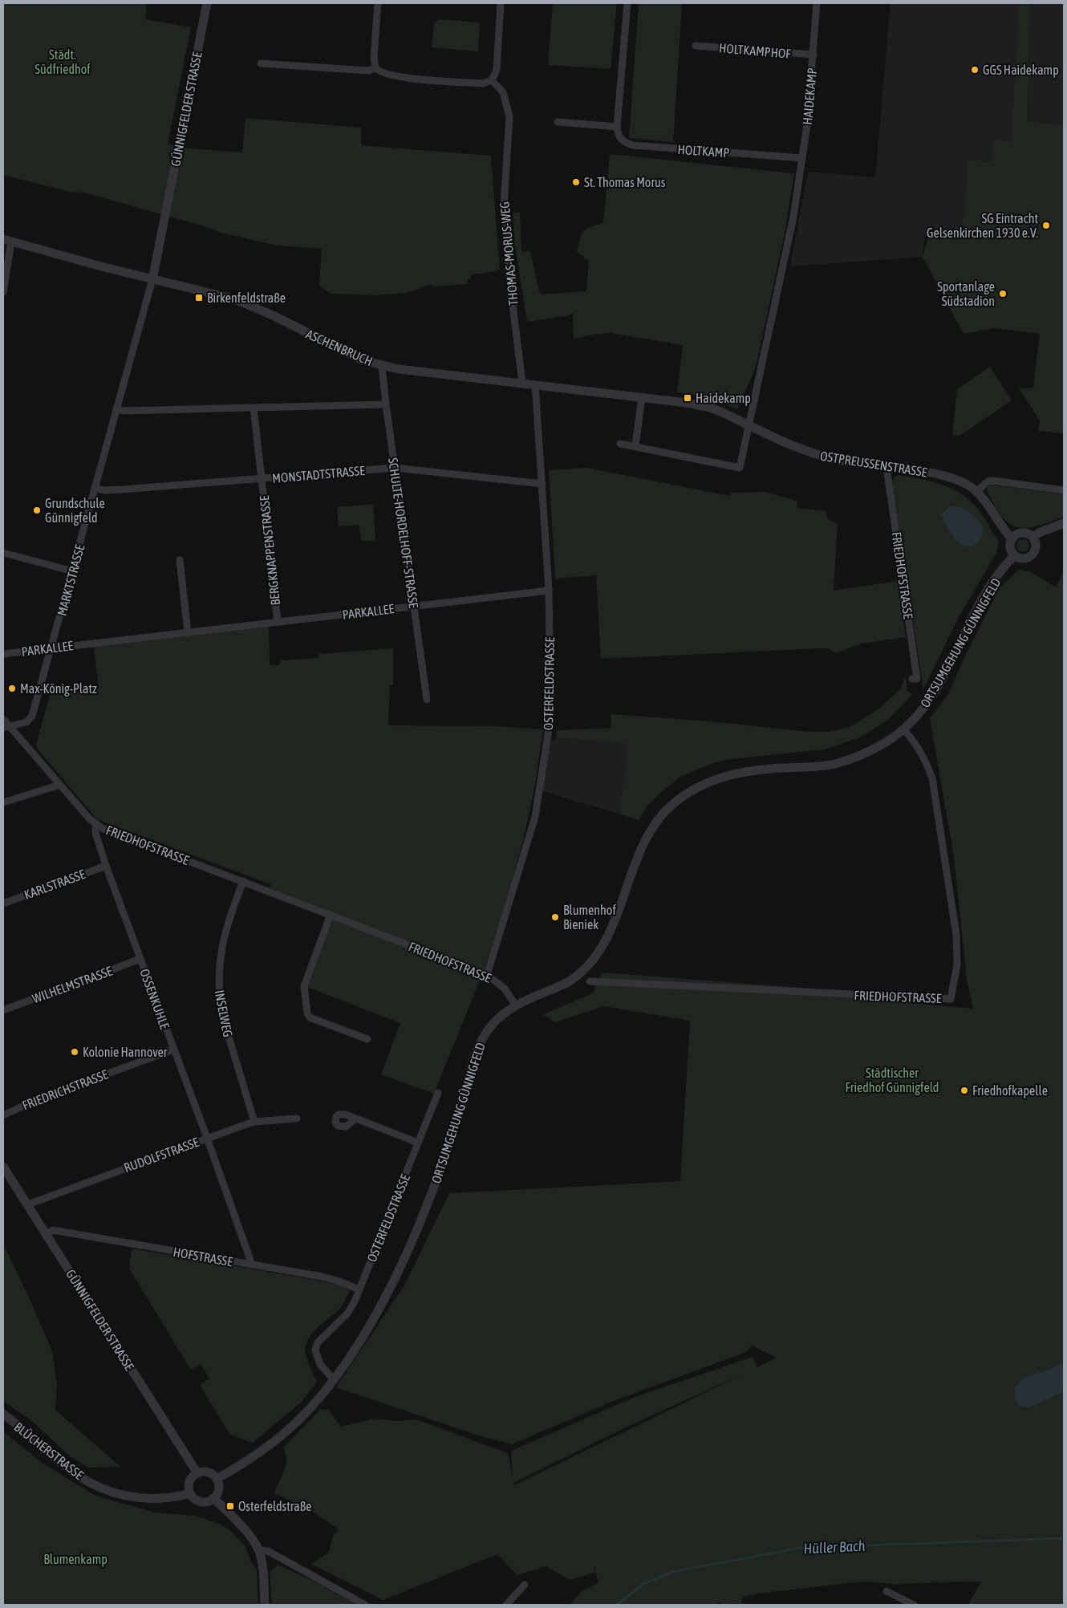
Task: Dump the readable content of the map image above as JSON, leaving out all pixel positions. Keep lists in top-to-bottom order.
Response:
{
  "streets": {
    "street": [
      "HOLTKAMPHOF",
      "HAIDEKAMP",
      "GÜNNIGFELDER STRASSE",
      "HOLTKAMP",
      "THOMAS-MORUS-WEG",
      "ASCHENBRUCH",
      "OSTPREUSSENSTRASSE",
      "MONSTADTSTRASSE",
      "SCHULTE-HORDELHOFF-STRASSE",
      "BERGKNAPPENSTRASSE",
      "FRIEDHOFSTRASSE",
      "MARKTSTRASSE",
      "PARKALLEE",
      "ORTSUMGEHUNG GÜNNIGFELD",
      "OSTERFELDSTRASSE",
      "KARLSTRASSE",
      "WILHELMSTRASSE",
      "OSSENKUHLE",
      "INSELWEG",
      "FRIEDRICHSTRASSE",
      "RUDOLFSTRASSE",
      "HOFSTRASSE",
      "BLÜCHERSTRASSE"
    ]
  },
  "crossings": [
    ["HOLTKAMPHOF", "HAIDEKAMP"],
    ["HAIDEKAMP", "HOLTKAMP"],
    ["HAIDEKAMP", "OSTPREUSSENSTRASSE"],
    ["GÜNNIGFELDER STRASSE", "ASCHENBRUCH"],
    ["GÜNNIGFELDER STRASSE", "MARKTSTRASSE"],
    ["GÜNNIGFELDER STRASSE", "RUDOLFSTRASSE"],
    ["GÜNNIGFELDER STRASSE", "HOFSTRASSE"],
    ["GÜNNIGFELDER STRASSE", "BLÜCHERSTRASSE"],
    ["THOMAS-MORUS-WEG", "ASCHENBRUCH"],
    ["ASCHENBRUCH", "OSTPREUSSENSTRASSE"],
    ["ASCHENBRUCH", "SCHULTE-HORDELHOFF-STRASSE"],
    ["ASCHENBRUCH", "MARKTSTRASSE"],
    ["ASCHENBRUCH", "OSTERFELDSTRASSE"],
    ["OSTPREUSSENSTRASSE", "FRIEDHOFSTRASSE"],
    ["OSTPREUSSENSTRASSE", "ORTSUMGEHUNG GÜNNIGFELD"],
    ["OSTPREUSSENSTRASSE", "OSTERFELDSTRASSE"],
    ["MONSTADTSTRASSE", "SCHULTE-HORDELHOFF-STRASSE"],
    ["MONSTADTSTRASSE", "BERGKNAPPENSTRASSE"],
    ["MONSTADTSTRASSE", "MARKTSTRASSE"],
    ["MONSTADTSTRASSE", "OSTERFELDSTRASSE"],
    ["SCHULTE-HORDELHOFF-STRASSE", "PARKALLEE"],
    ["BERGKNAPPENSTRASSE", "PARKALLEE"],
    ["FRIEDHOFSTRASSE", "MARKTSTRASSE"],
    ["FRIEDHOFSTRASSE", "ORTSUMGEHUNG GÜNNIGFELD"],
    ["FRIEDHOFSTRASSE", "OSTERFELDSTRASSE"],
    ["FRIEDHOFSTRASSE", "OSSENKUHLE"],
    ["FRIEDHOFSTRASSE", "INSELWEG"],
    ["MARKTSTRASSE", "PARKALLEE"],
    ["PARKALLEE", "OSTERFELDSTRASSE"],
    ["ORTSUMGEHUNG GÜNNIGFELD", "OSTERFELDSTRASSE"],
    ["OSTERFELDSTRASSE", "HOFSTRASSE"],
    ["KARLSTRASSE", "OSSENKUHLE"],
    ["WILHELMSTRASSE", "OSSENKUHLE"],
    ["OSSENKUHLE", "FRIEDRICHSTRASSE"],
    ["OSSENKUHLE", "RUDOLFSTRASSE"],
    ["OSSENKUHLE", "HOFSTRASSE"],
    ["INSELWEG", "RUDOLFSTRASSE"]
  ],
  "water": ["Hüller Bach"],
  "parks": ["Städt. Südfriedhof", "Städtischer Friedhof Günnigfeld", "Blumenkamp"],
  "places": {
    "other": [
      "GGS Haidekamp",
      "St. Thomas Morus",
      "SG Eintracht Gelsenkirchen 1930 e.V.",
      "Sportanlage Südstadion",
      "Grundschule Günnigfeld",
      "Max-König-Platz",
      "Blumenhof Bieniek",
      "Kolonie Hannover",
      "Friedhofkapelle"
    ],
    "transit": ["Birkenfeldstraße", "Haidekamp", "Osterfeldstraße"]
  }
}
